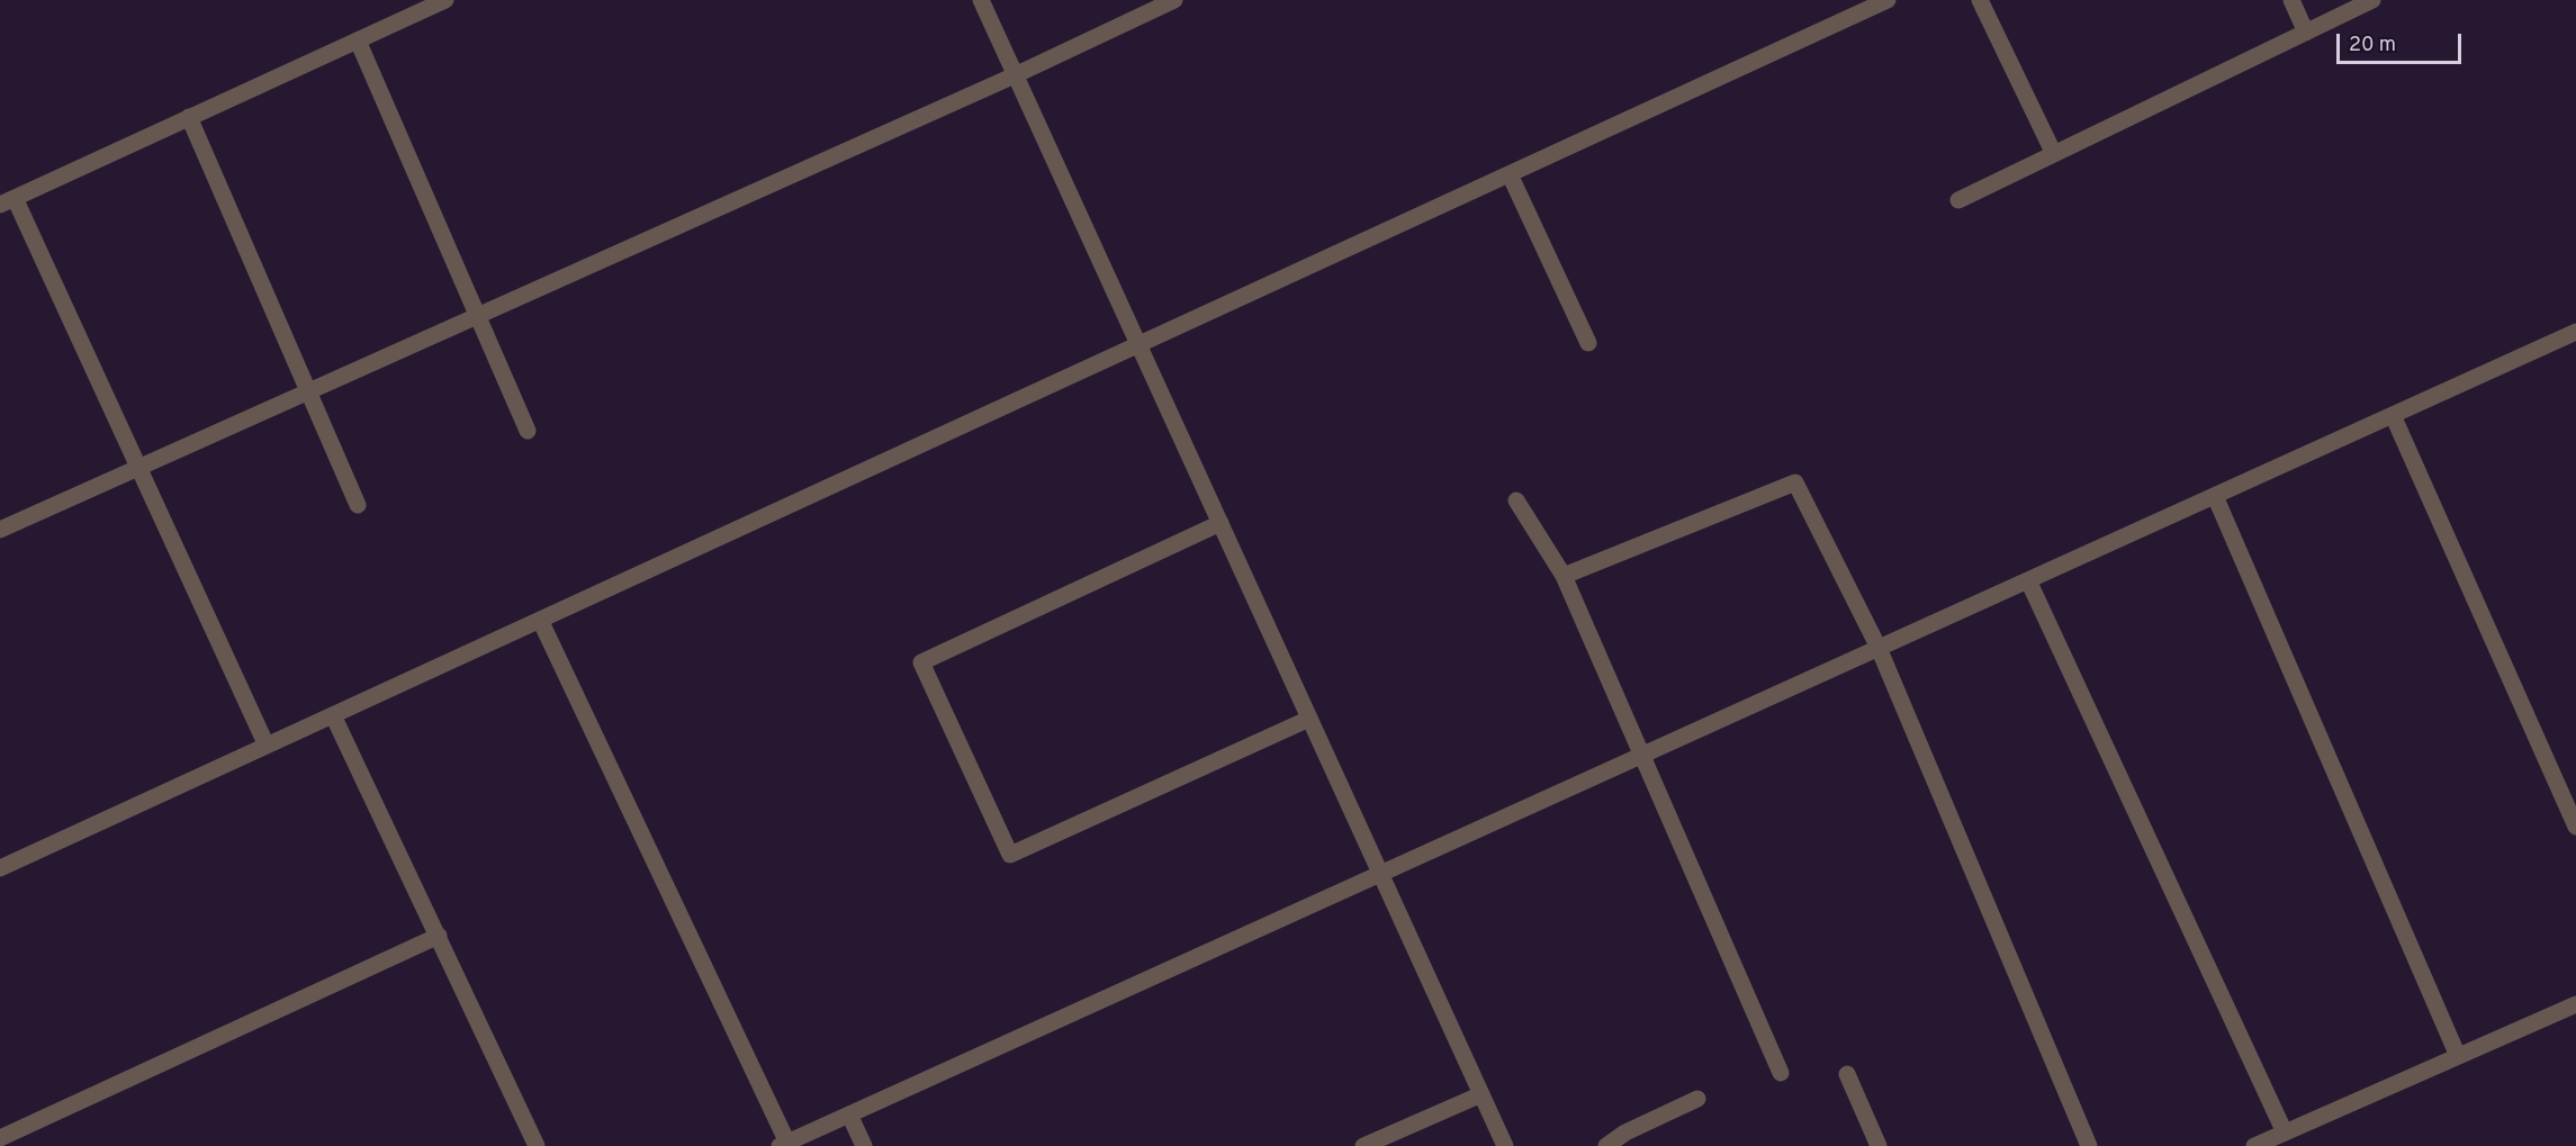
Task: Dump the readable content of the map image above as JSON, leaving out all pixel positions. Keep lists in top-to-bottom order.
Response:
{
  "scale_bar": "20 m"
}
